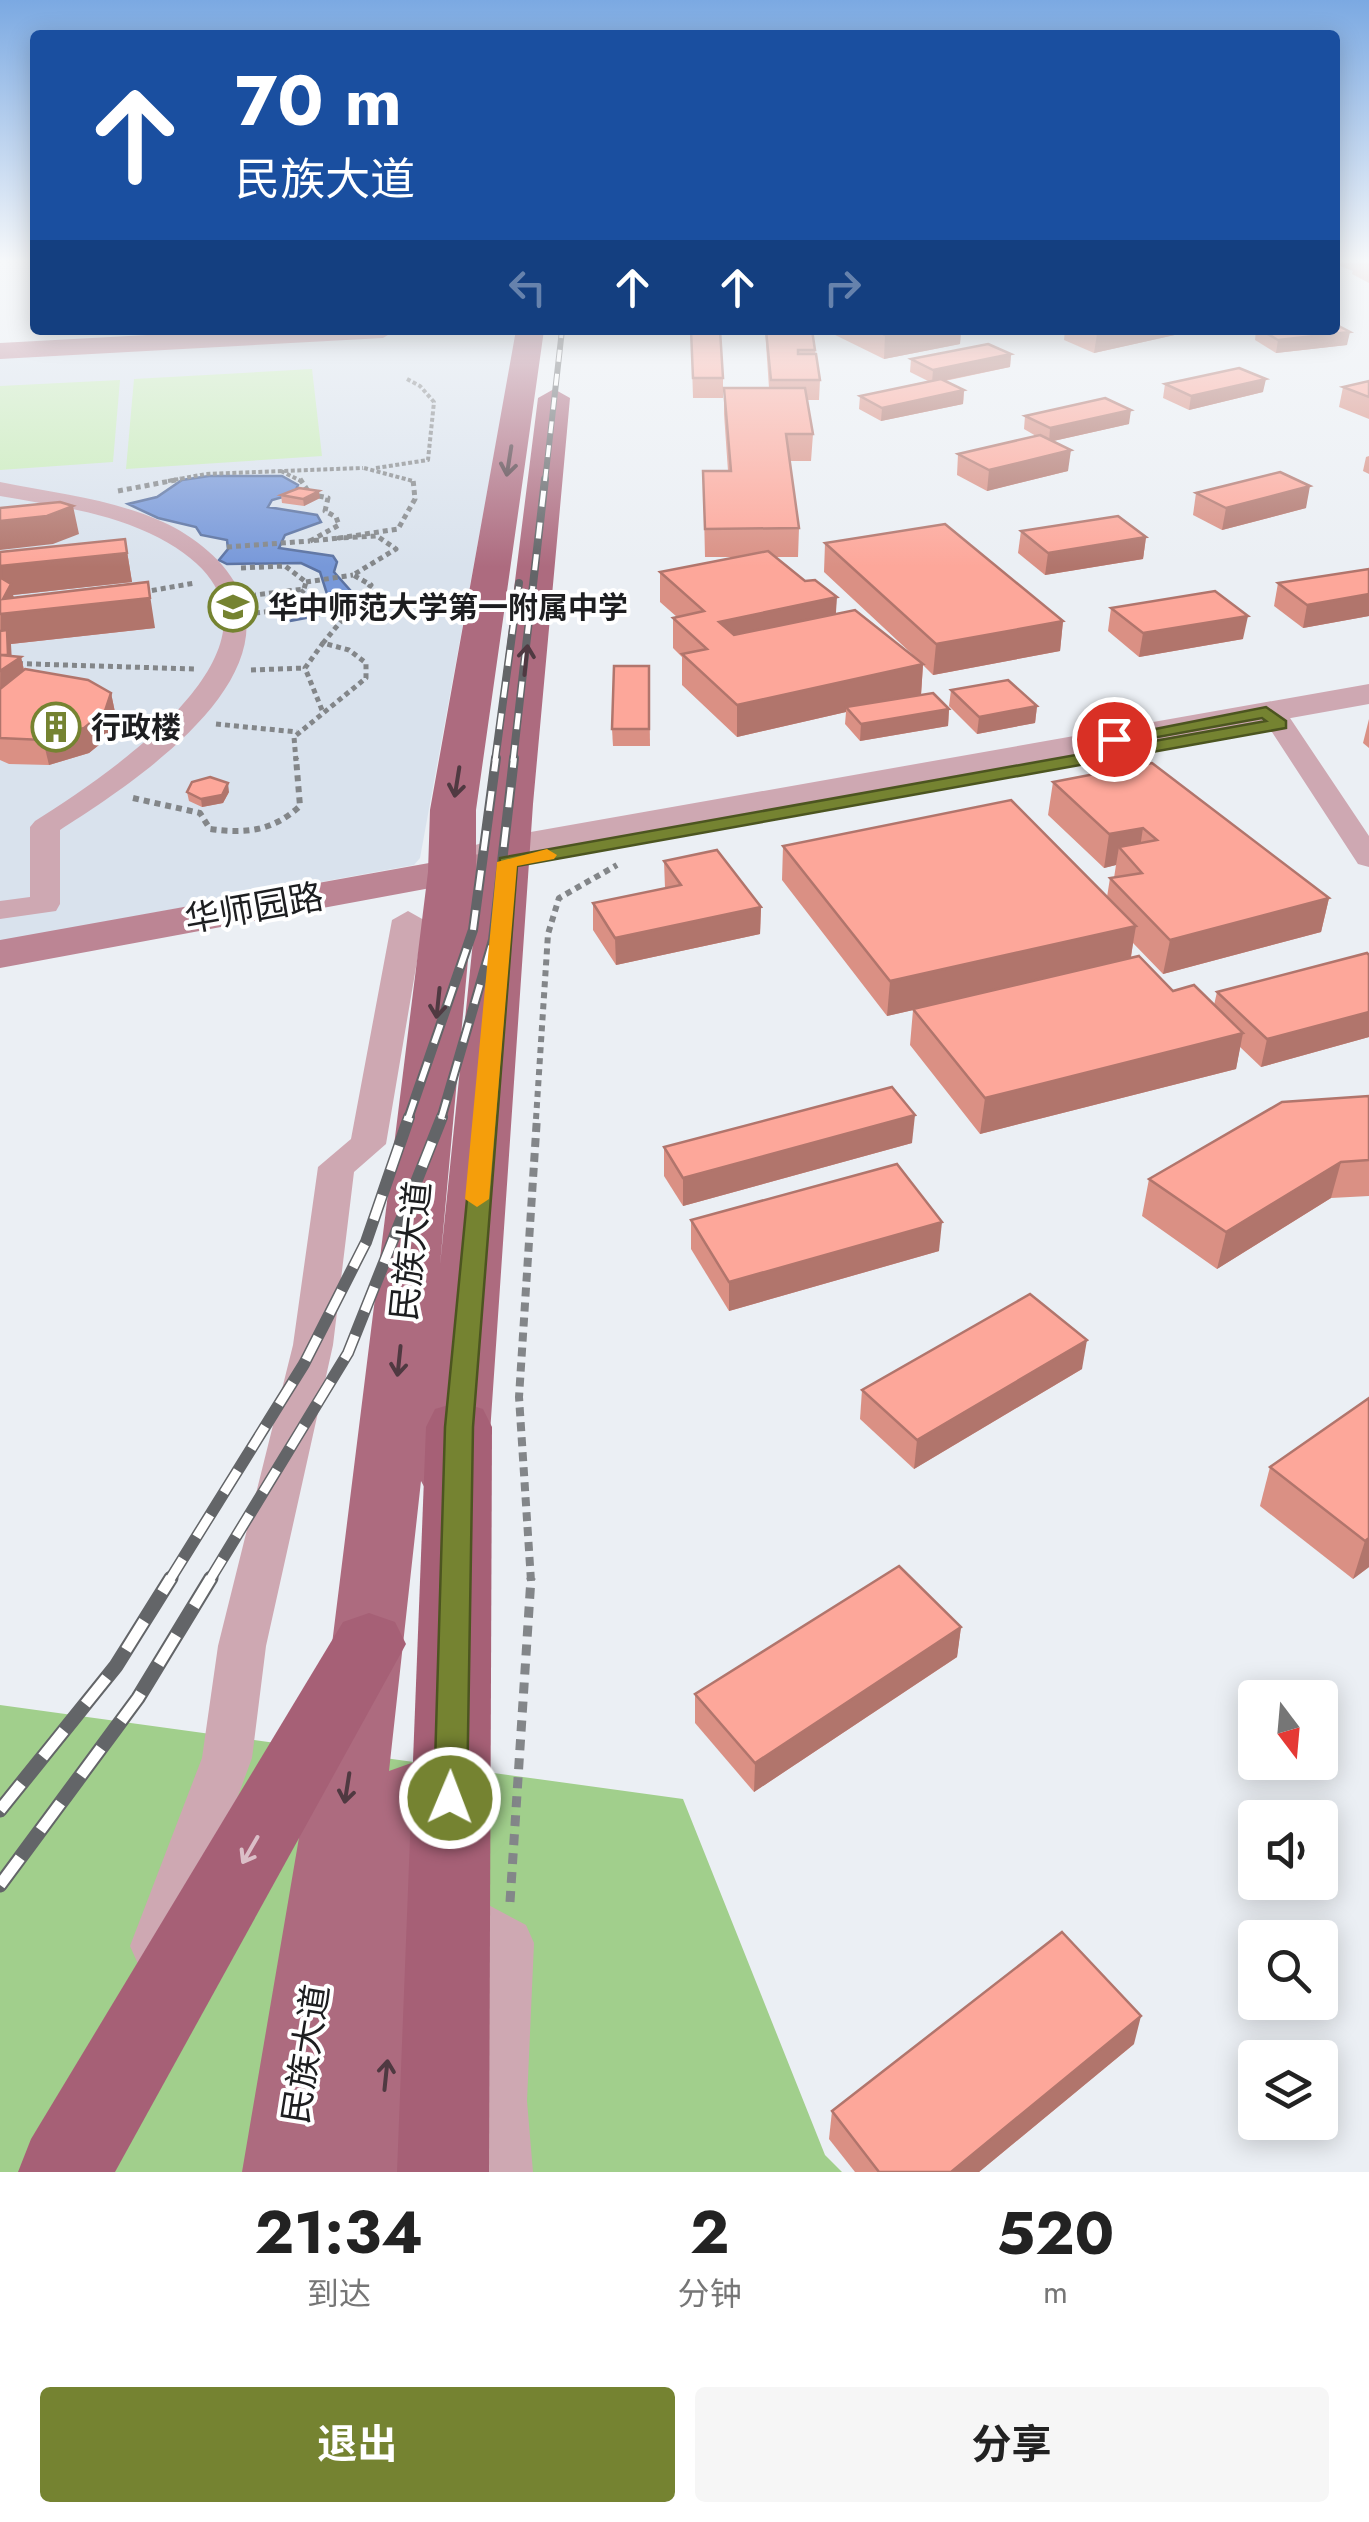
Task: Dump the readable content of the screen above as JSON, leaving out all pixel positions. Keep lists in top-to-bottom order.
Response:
{
  "streets": {
    "main road": ["华师园路", "民族大道"]
  },
  "crossings": [
    ["华师园路", "民族大道"]
  ],
  "places": {
    "school or university": ["华中师范大学第一附属中学"],
    "building": ["行政楼"]
  },
  "north": "bottom",
  "page": {
    "turn": ["70 m", "民族大道"],
    "eta": [
      "21:34",
      "到达",
      "2",
      "分钟",
      "520",
      "m"
    ],
    "buttons": ["退出", "分享"]
  }
}
